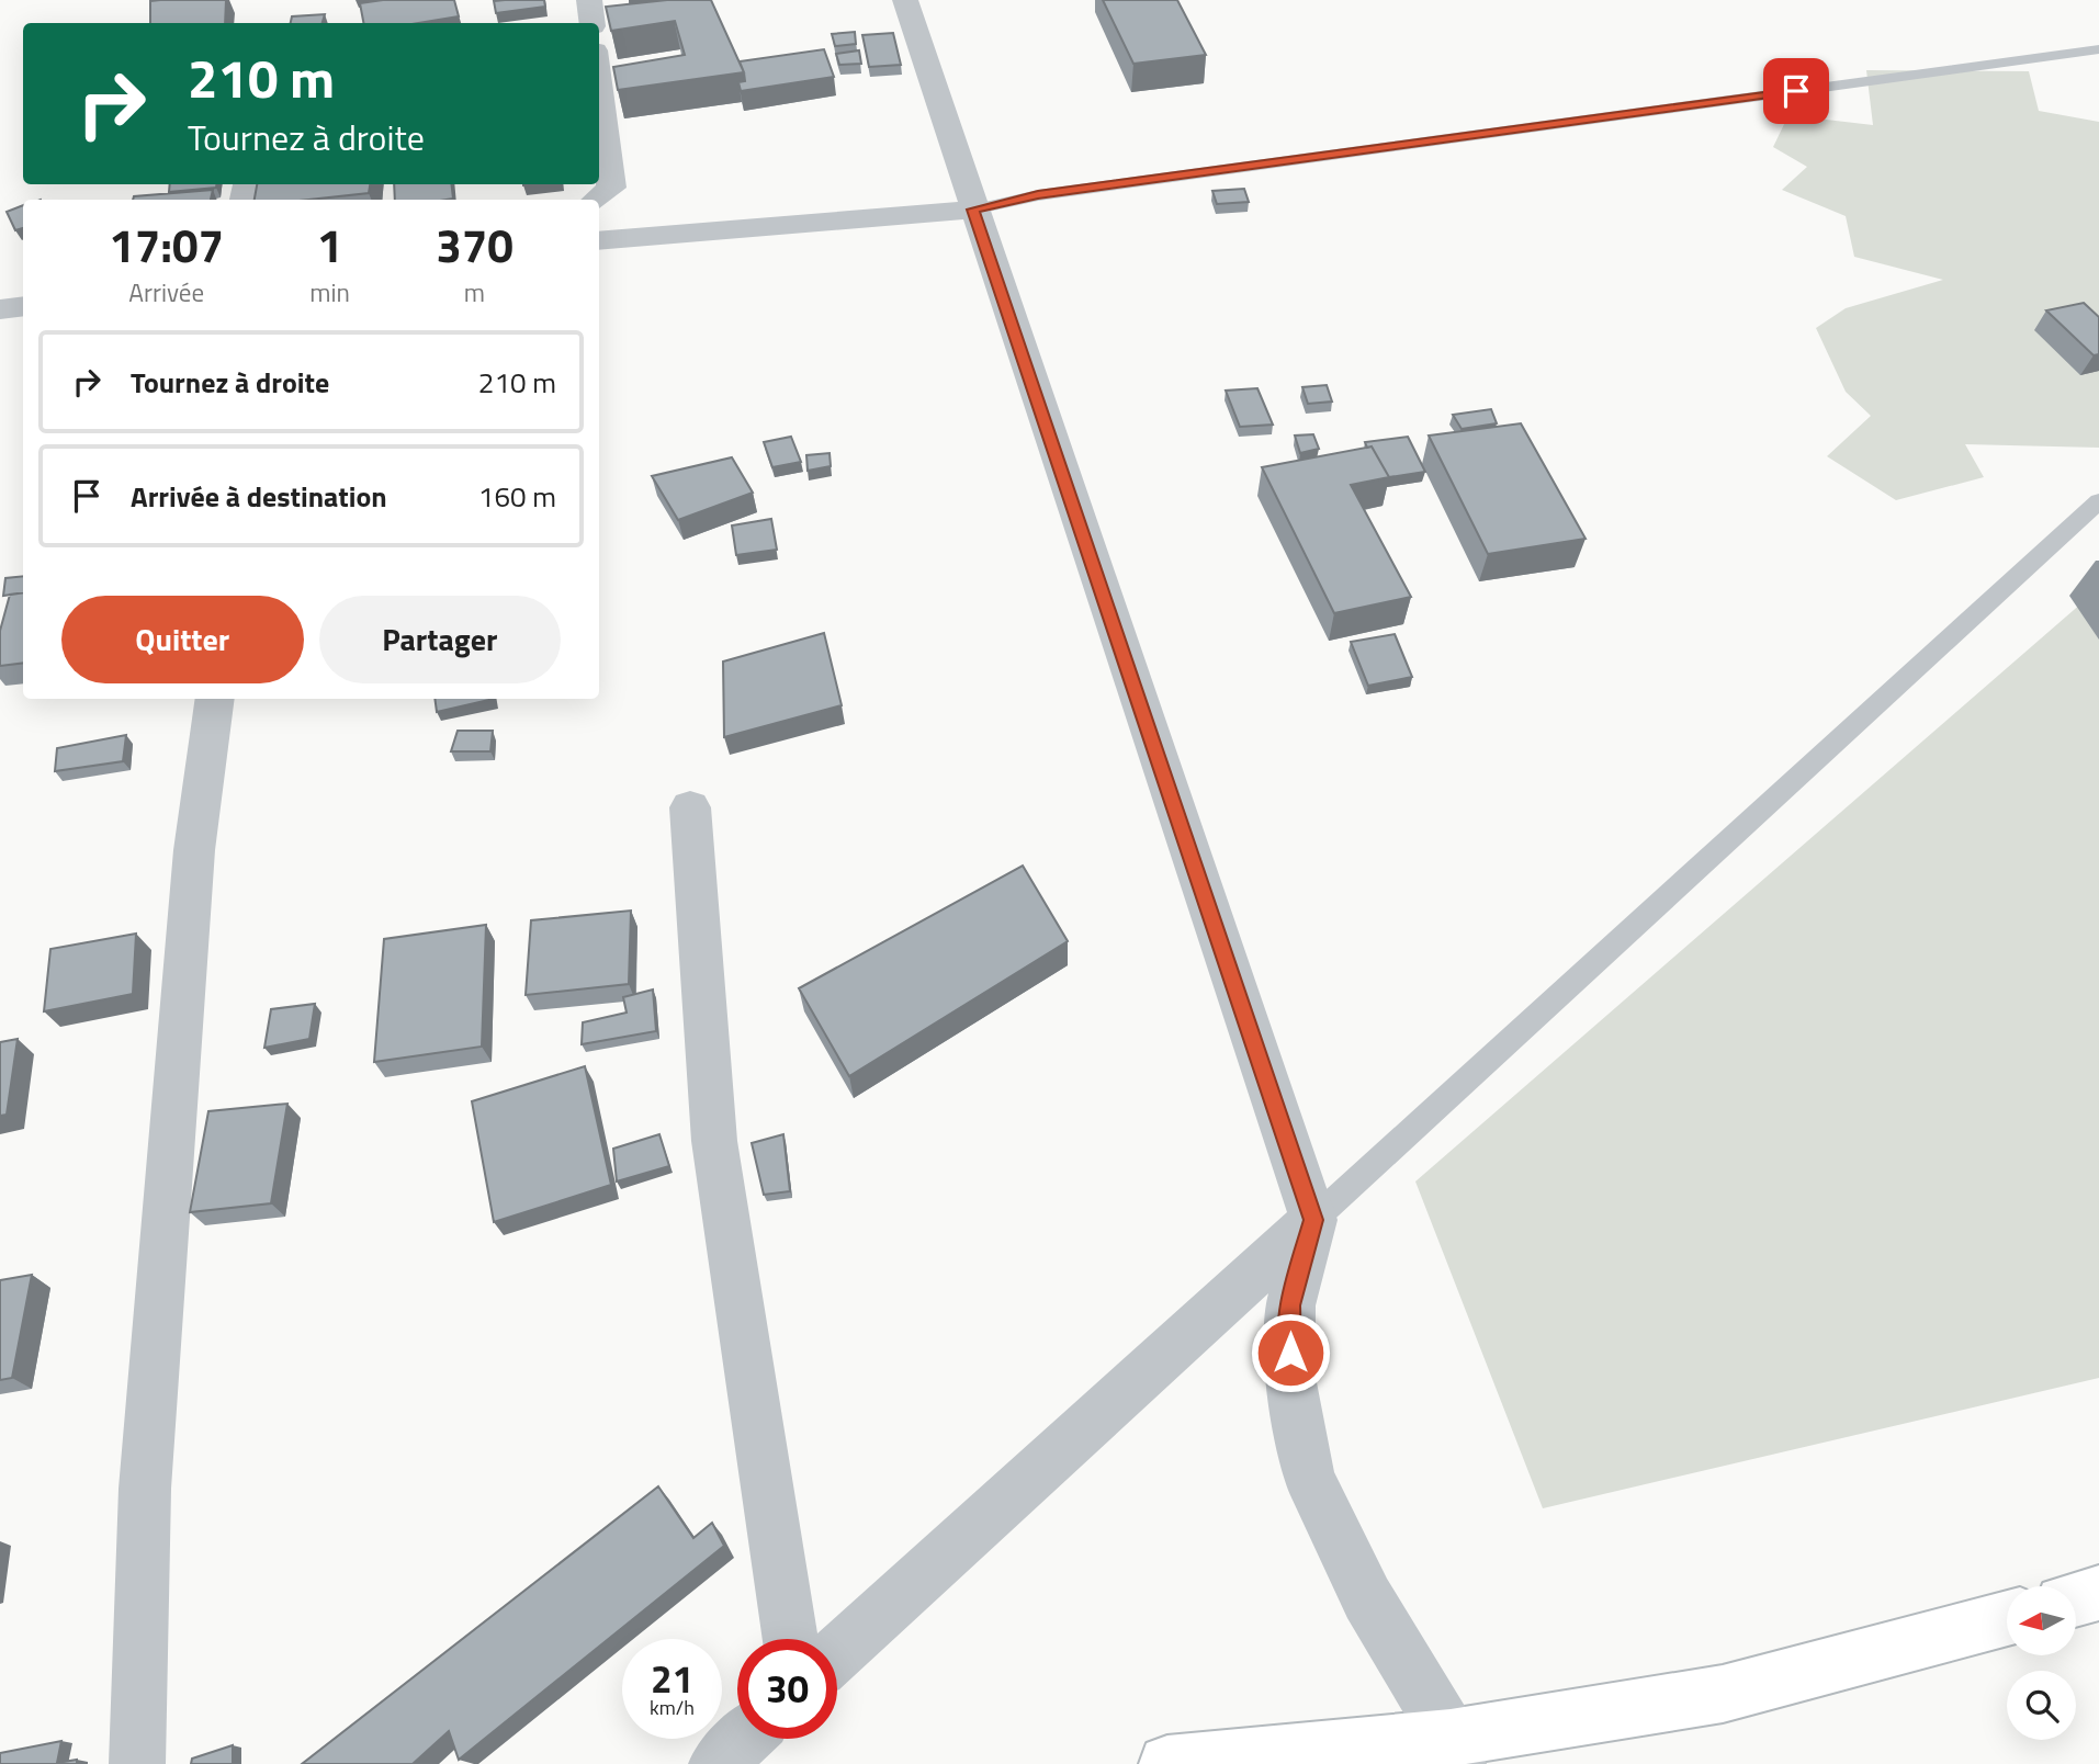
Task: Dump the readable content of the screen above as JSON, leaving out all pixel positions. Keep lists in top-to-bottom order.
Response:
{
  "north": "left",
  "page": {
    "turn": ["210 m", "Tournez à droite"],
    "eta": [
      "17:07",
      "Arrivée",
      "1",
      "min",
      "370",
      "m"
    ],
    "list": [
      {
        "name": "Tournez à droite",
        "value": "210 m"
      },
      {
        "name": "Arrivée à destination",
        "value": "160 m"
      }
    ],
    "buttons": ["Quitter", "Partager"],
    "speed": "21 km/h",
    "limit": "30"
  }
}
